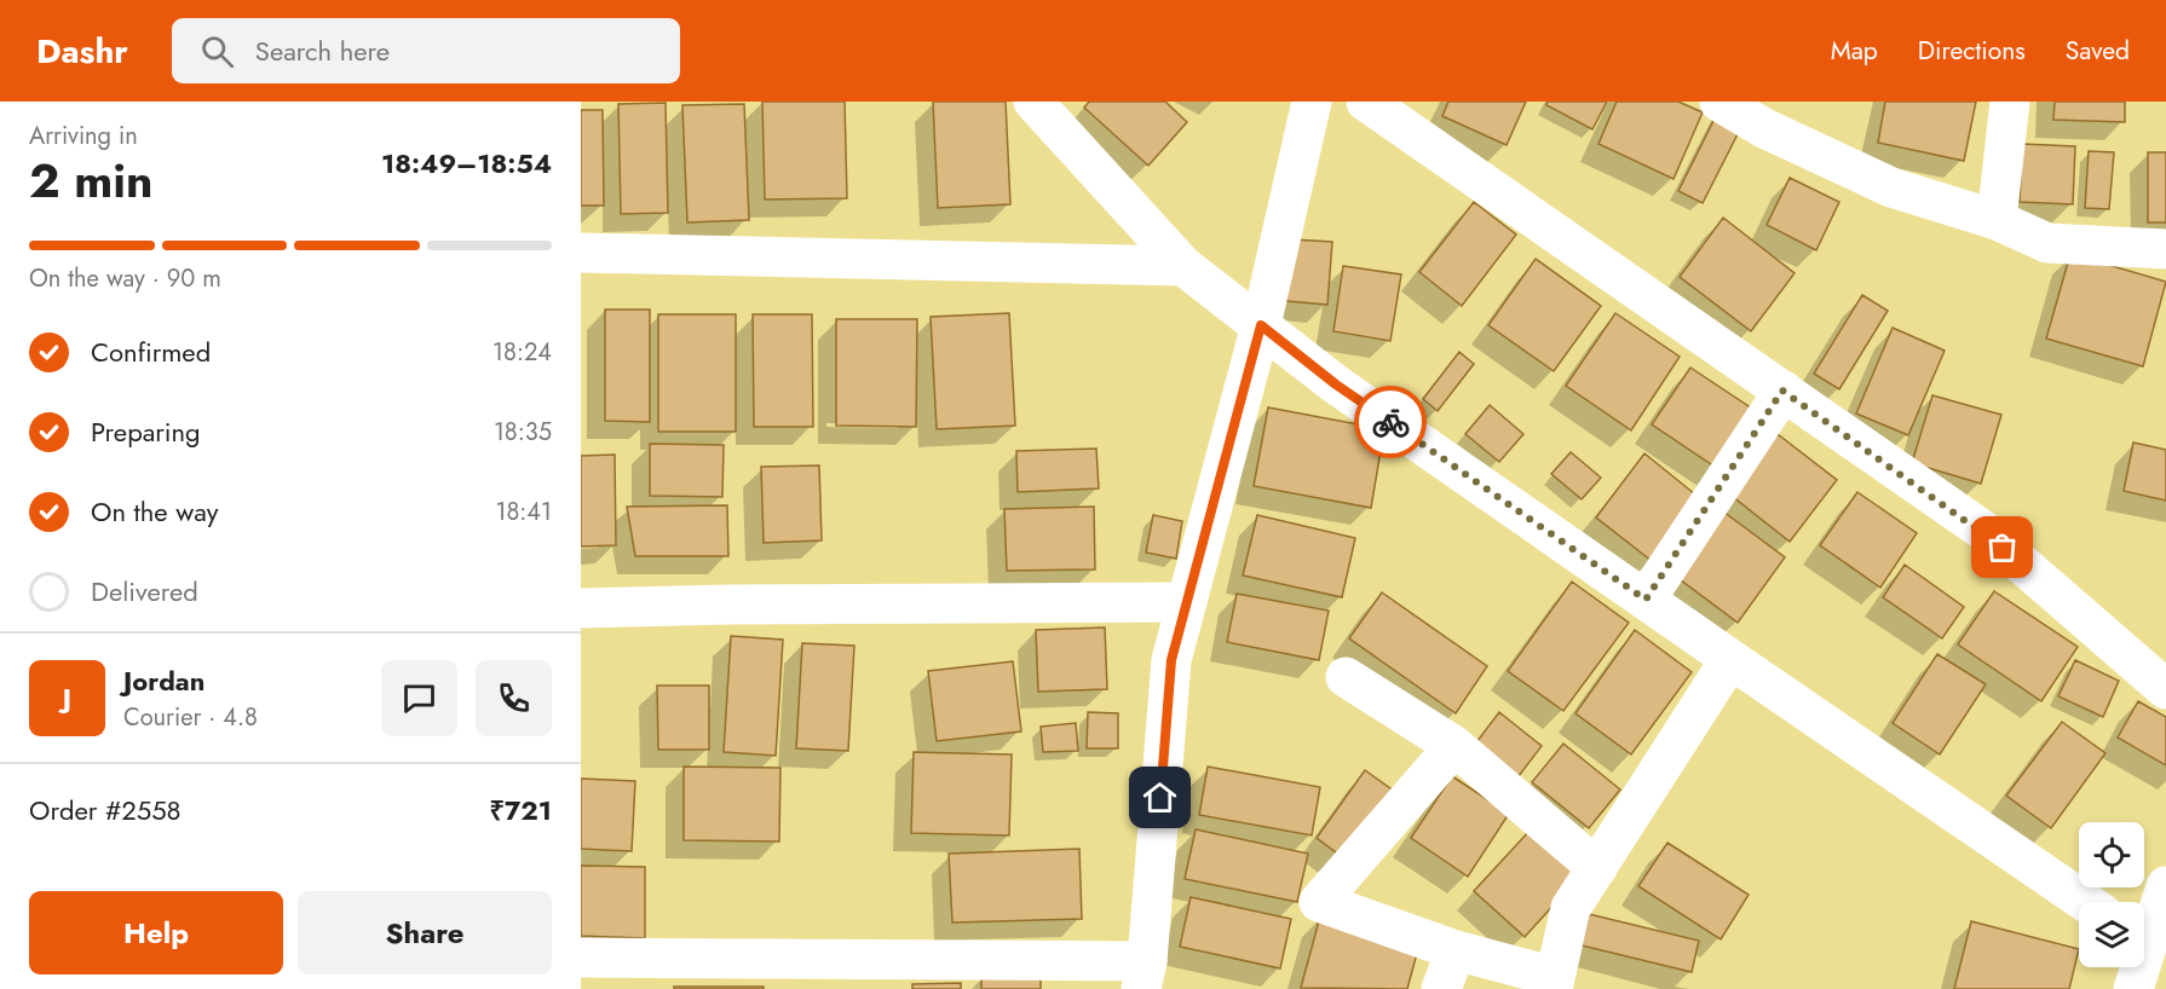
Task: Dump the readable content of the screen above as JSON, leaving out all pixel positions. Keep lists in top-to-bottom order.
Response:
{
  "page": {
    "header": "Dashr",
    "search": "Search here",
    "nav": ["Map", "Directions", "Saved"],
    "heading": ["2 min", "Arriving in", "18:49–18:54"],
    "panel": [
      "Jordan",
      "Courier · 4.8",
      "Order #2558",
      "₹721"
    ],
    "bar": "On the way · 90 m",
    "list": [
      ["Confirmed", "18:24"],
      ["Preparing", "18:35"],
      ["On the way", "18:41"],
      "Delivered"
    ],
    "round": "J",
    "buttons": ["Help", "Share"]
  }
}
